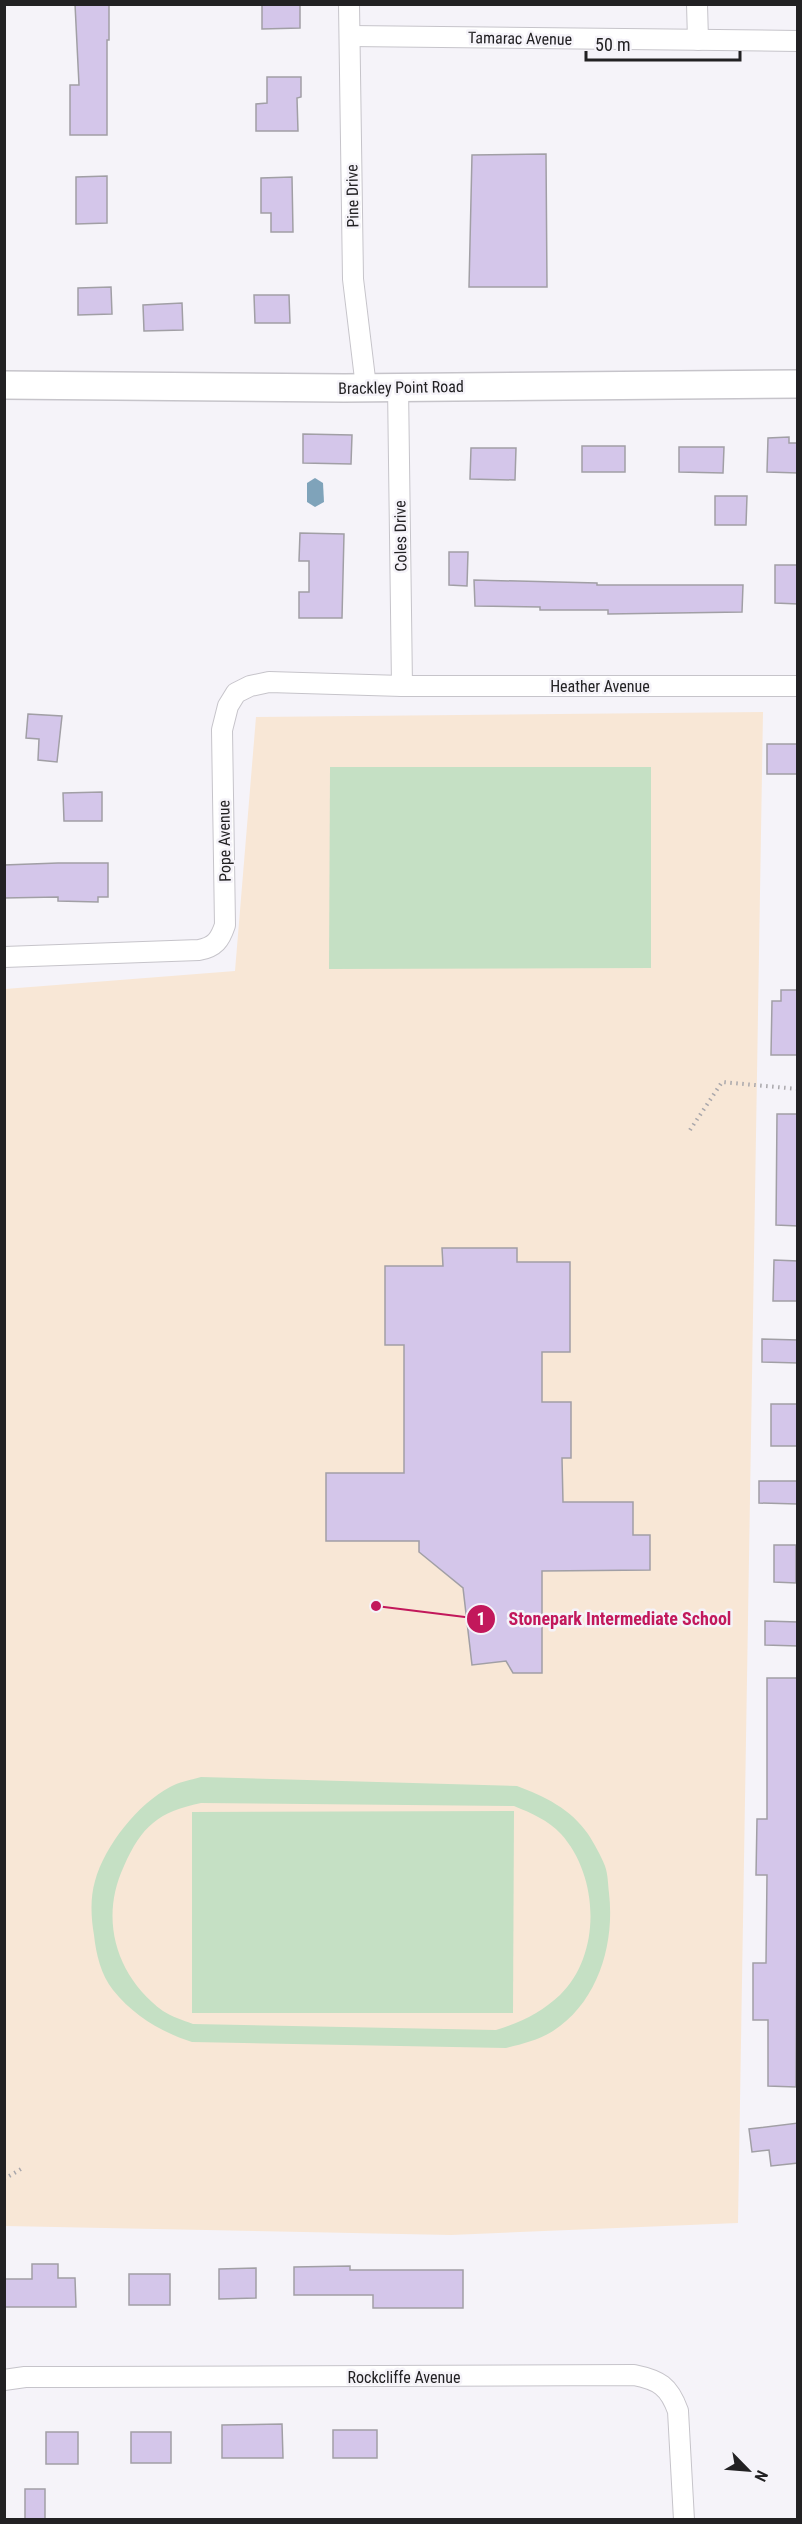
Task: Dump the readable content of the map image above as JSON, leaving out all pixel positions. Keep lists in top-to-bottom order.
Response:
{
  "streets": {
    "main road": ["Brackley Point Road"],
    "street": [
      "Tamarac Avenue",
      "Pine Drive",
      "Coles Drive",
      "Heather Avenue",
      "Pope Avenue",
      "Rockcliffe Avenue"
    ]
  },
  "crossings": [
    ["Tamarac Avenue", "Pine Drive"],
    ["Pine Drive", "Brackley Point Road"],
    ["Brackley Point Road", "Coles Drive"],
    ["Coles Drive", "Heather Avenue"],
    ["Coles Drive", "Pope Avenue"],
    ["Heather Avenue", "Pope Avenue"]
  ],
  "places": ["Stonepark Intermediate School"],
  "scale_bar": "50 m",
  "north": "bottom right"
}
